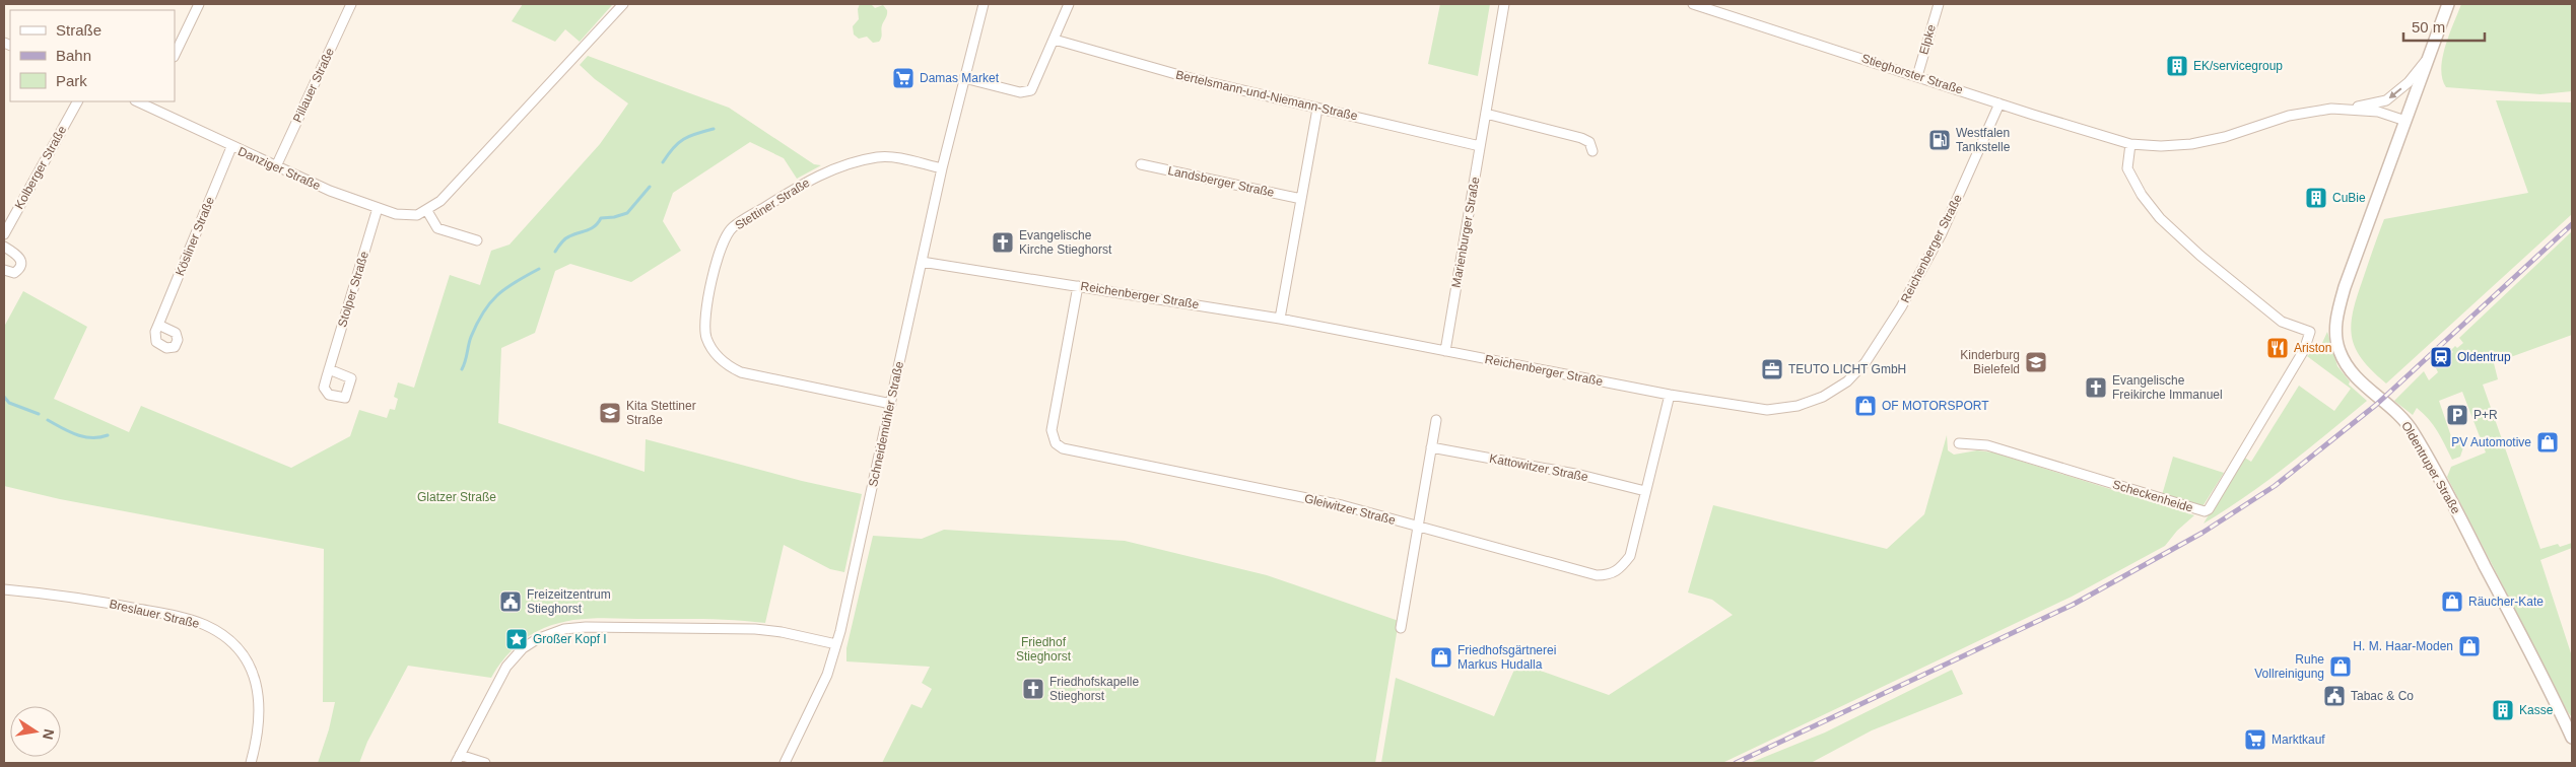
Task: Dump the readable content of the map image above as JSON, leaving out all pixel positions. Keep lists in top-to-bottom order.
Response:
{
  "streets": {
    "street": [
      "Elpke",
      "Stieghorster Straße",
      "Pillauer Straße",
      "Bertelsmann-und-Niemann-Straße",
      "Kolberger Straße",
      "Danziger Straße",
      "Landsberger Straße",
      "Stettiner Straße",
      "Marienburger Straße",
      "Kösliner Straße",
      "Reichenberger Straße",
      "Stolper Straße",
      "Schneidemühler Straße",
      "Kattowitzer Straße",
      "Oldentruper Straße",
      "Scheckenheide",
      "Gleiwitzer Straße",
      "Breslauer Straße"
    ]
  },
  "crossings": [
    ["Elpke", "Stieghorster Straße"],
    ["Stieghorster Straße", "Reichenberger Straße"],
    ["Stieghorster Straße", "Oldentruper Straße"],
    ["Stieghorster Straße", "Scheckenheide"],
    ["Pillauer Straße", "Danziger Straße"],
    ["Bertelsmann-und-Niemann-Straße", "Marienburger Straße"],
    ["Danziger Straße", "Kösliner Straße"],
    ["Danziger Straße", "Stolper Straße"],
    ["Stettiner Straße", "Schneidemühler Straße"],
    ["Marienburger Straße", "Reichenberger Straße"],
    ["Reichenberger Straße", "Schneidemühler Straße"],
    ["Reichenberger Straße", "Gleiwitzer Straße"],
    ["Kattowitzer Straße", "Gleiwitzer Straße"]
  ],
  "parks": ["Glatzer Straße", "Friedhof Stieghorst"],
  "places": {
    "building": ["EK/servicegroup", "CuBie", "Kasse"],
    "supermarket": ["Damas Market", "Marktkauf"],
    "fuel station": ["Westfalen Tankstelle"],
    "church": ["Evangelische Kirche Stieghorst", "Evangelische Freikirche Immanuel", "Friedhofskapelle Stieghorst"],
    "restaurant": ["Ariston"],
    "station": ["Oldentrup"],
    "school or university": ["Kinderburg Bielefeld", "Kita Stettiner Straße"],
    "office": ["TEUTO LICHT GmbH"],
    "shop": [
      "OF MOTORSPORT",
      "PV Automotive",
      "Räucher-Kate",
      "H. M. Haar-Moden",
      "Friedhofsgärtnerei Markus Hudalla",
      "Ruhe Vollreinigung"
    ],
    "parking": ["P+R"],
    "public building": ["Freizeitzentrum Stieghorst", "Tabac & Co"],
    "place": ["Großer Kopf I"]
  },
  "legend": ["Straße", "Bahn", "Park"],
  "scale_bar": "50 m",
  "north": "right"
}
